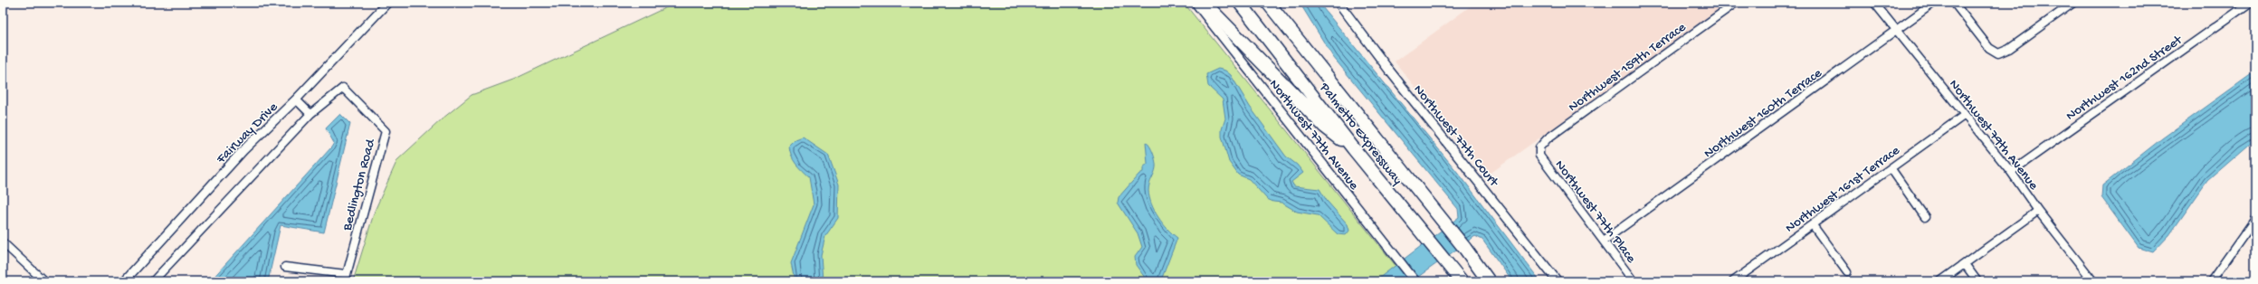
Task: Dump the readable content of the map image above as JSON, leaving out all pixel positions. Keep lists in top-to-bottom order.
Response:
{
  "streets": {
    "highway": ["Palmetto Expressway"],
    "street": [
      "Northwest 159th Terrace",
      "Northwest 162nd Street",
      "Northwest 160th Terrace",
      "Fairway Drive",
      "Northwest 77th Avenue",
      "Northwest 79th Avenue",
      "Northwest 77th Court",
      "Bedlington Road",
      "Northwest 161st Terrace",
      "Northwest 77th Place"
    ]
  },
  "crossings": [
    ["Northwest 159th Terrace", "Northwest 77th Place"],
    ["Northwest 162nd Street", "Northwest 79th Avenue"],
    ["Northwest 160th Terrace", "Northwest 79th Avenue"],
    ["Northwest 160th Terrace", "Northwest 77th Place"],
    ["Northwest 79th Avenue", "Northwest 161st Terrace"]
  ]
}
